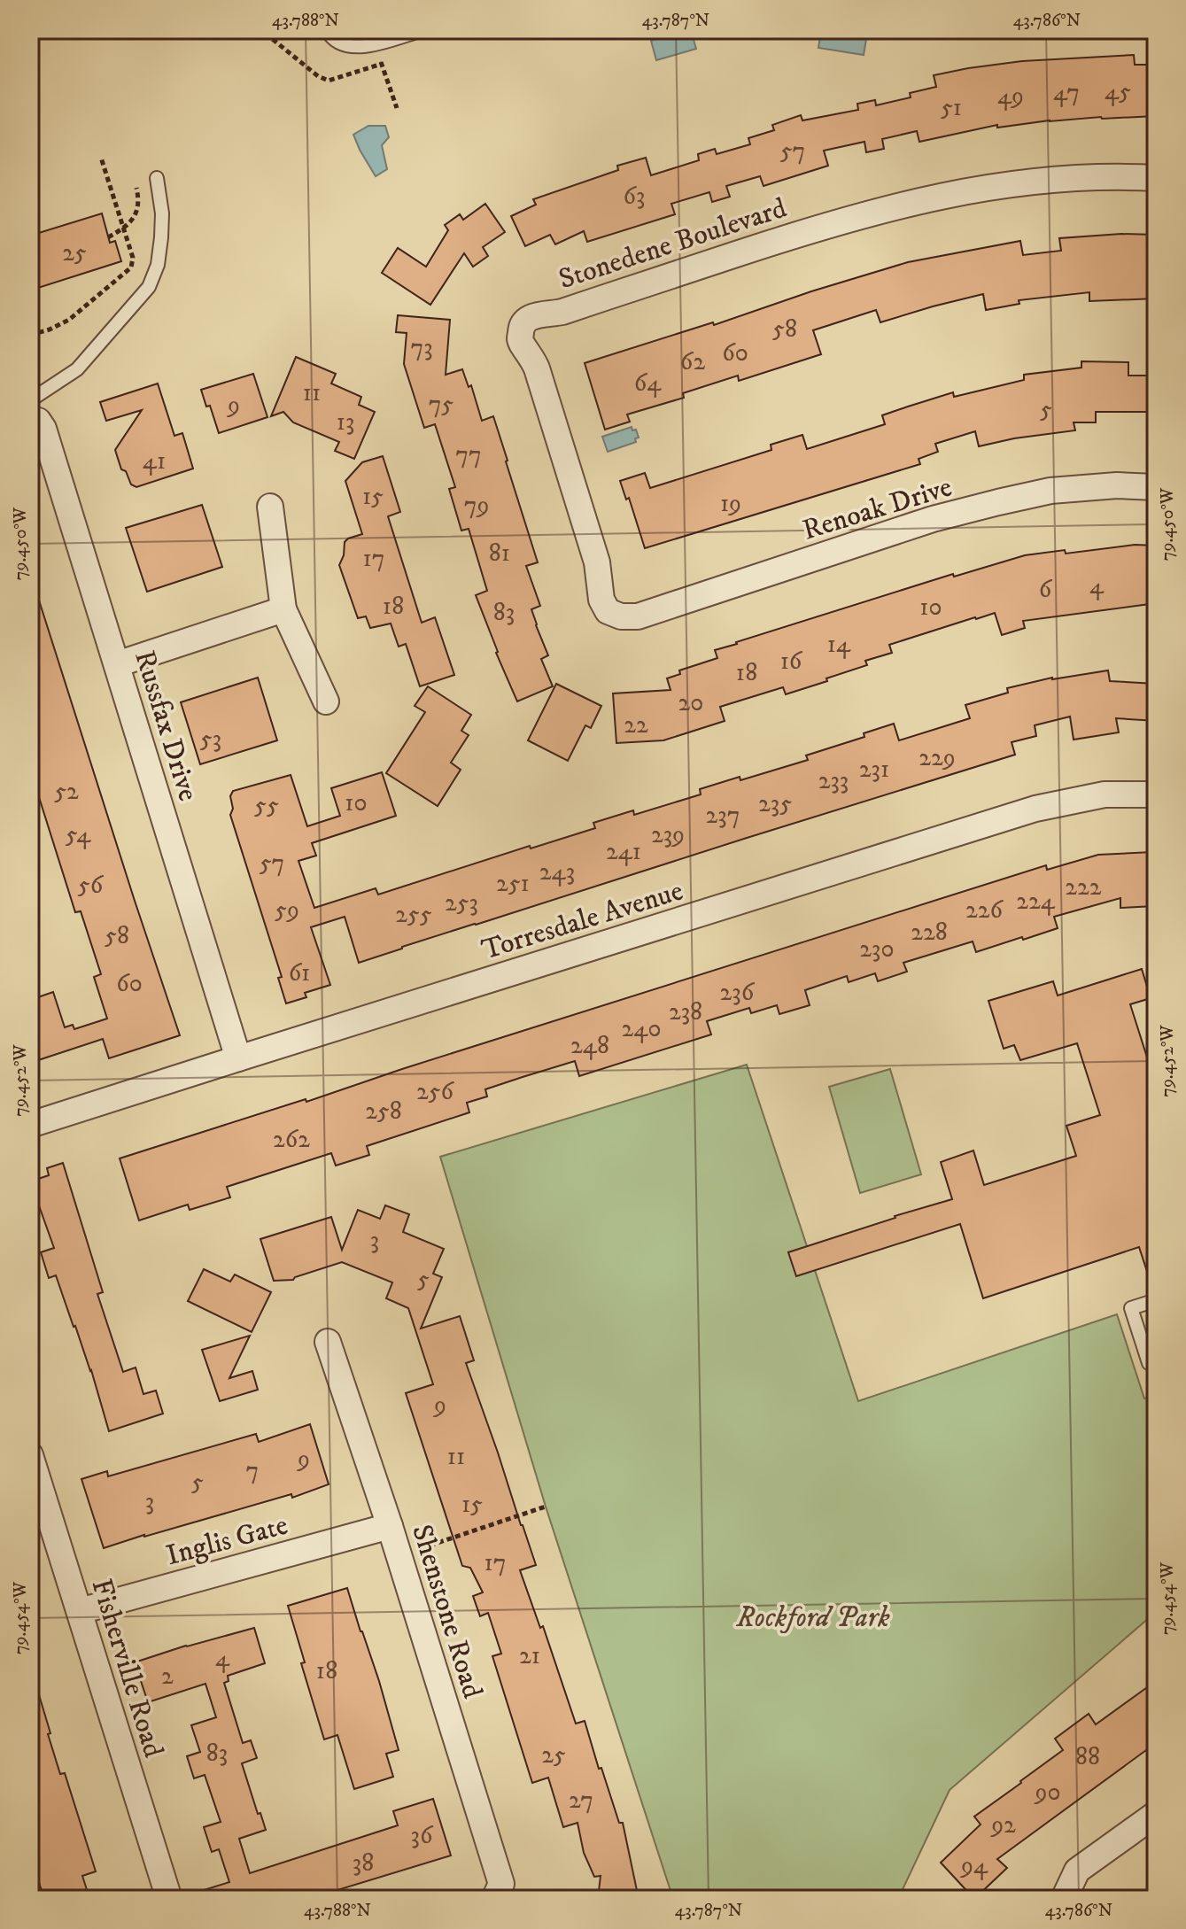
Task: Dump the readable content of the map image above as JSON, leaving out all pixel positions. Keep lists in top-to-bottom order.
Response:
{
  "streets": {
    "street": [
      "Stonedene Boulevard",
      "Renoak Drive",
      "Russfax Drive",
      "Torresdale Avenue",
      "Inglis Gate",
      "Shenstone Road",
      "Fisherville Road"
    ]
  },
  "crossings": [
    ["Stonedene Boulevard", "Renoak Drive"],
    ["Russfax Drive", "Torresdale Avenue"],
    ["Inglis Gate", "Shenstone Road"],
    ["Inglis Gate", "Fisherville Road"]
  ],
  "parks": ["Rockford Park"],
  "house_numbers": [
    "45",
    "47",
    "49",
    "51",
    "57",
    "63",
    "25",
    "58",
    "73",
    "60",
    "62",
    "64",
    "11",
    "75",
    "9",
    "5",
    "13",
    "77",
    "41",
    "15",
    "19",
    "79",
    "81",
    "17",
    "4",
    "6",
    "18",
    "10",
    "83",
    "14",
    "16",
    "18",
    "20",
    "22",
    "53",
    "229",
    "231",
    "233",
    "52",
    "10",
    "235",
    "55",
    "237",
    "54",
    "239",
    "241",
    "57",
    "243",
    "251",
    "56",
    "222",
    "224",
    "253",
    "59",
    "226",
    "255",
    "228",
    "58",
    "230",
    "61",
    "60",
    "236",
    "238",
    "240",
    "248",
    "256",
    "258",
    "262",
    "3",
    "5",
    "9",
    "11",
    "9",
    "7",
    "5",
    "3",
    "15",
    "17",
    "21",
    "4",
    "18",
    "2",
    "83",
    "25",
    "88",
    "90",
    "27",
    "92",
    "36",
    "38",
    "94"
  ],
  "coordinates": [
    "43.788°N",
    "43.787°N",
    "43.786°N",
    "79.450°W",
    "79.452°W",
    "79.454°W"
  ]
}
